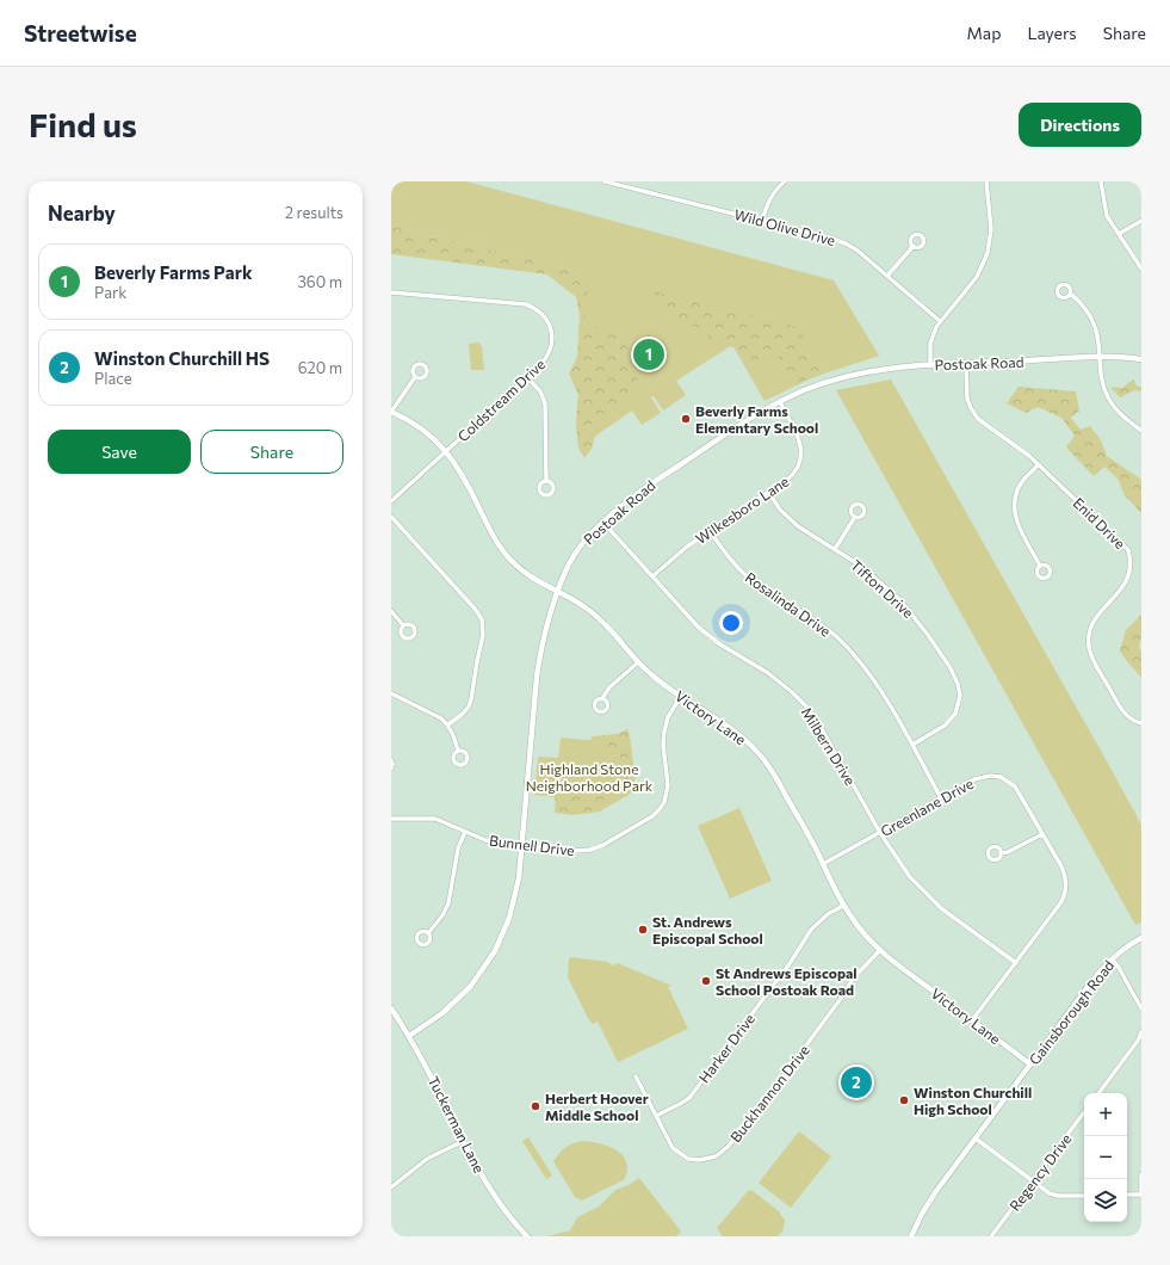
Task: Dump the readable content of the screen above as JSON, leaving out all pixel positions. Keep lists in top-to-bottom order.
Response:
{
  "streets": {
    "street": [
      "Wild Olive Drive",
      "Postoak Road",
      "Coldstream Drive",
      "Wilkesboro Lane",
      "Enid Drive",
      "Tifton Drive",
      "Rosalinda Drive",
      "Victory Lane",
      "Milbern Drive",
      "Greenlane Drive",
      "Bunnell Drive",
      "Gainsborough Road",
      "Harker Drive",
      "Buckhannon Drive",
      "Tuckerman Lane",
      "Regency Drive"
    ]
  },
  "crossings": [
    ["Postoak Road", "Wilkesboro Lane"],
    ["Postoak Road", "Enid Drive"],
    ["Postoak Road", "Victory Lane"],
    ["Postoak Road", "Milbern Drive"],
    ["Postoak Road", "Bunnell Drive"],
    ["Postoak Road", "Tuckerman Lane"],
    ["Coldstream Drive", "Victory Lane"],
    ["Wilkesboro Lane", "Tifton Drive"],
    ["Wilkesboro Lane", "Rosalinda Drive"],
    ["Wilkesboro Lane", "Milbern Drive"],
    ["Tifton Drive", "Rosalinda Drive"],
    ["Rosalinda Drive", "Greenlane Drive"],
    ["Victory Lane", "Greenlane Drive"],
    ["Victory Lane", "Bunnell Drive"],
    ["Victory Lane", "Gainsborough Road"],
    ["Victory Lane", "Harker Drive"],
    ["Victory Lane", "Buckhannon Drive"],
    ["Milbern Drive", "Greenlane Drive"],
    ["Harker Drive", "Buckhannon Drive"]
  ],
  "parks": ["Highland Stone Neighborhood Park"],
  "places": [
    "Beverly Farms Elementary School",
    "St. Andrews Episcopal School",
    "St Andrews Episcopal School Postoak Road",
    "Winston Churchill High School",
    "Herbert Hoover Middle School"
  ],
  "page": {
    "header": "Streetwise",
    "nav": ["Map", "Layers", "Share"],
    "buttons": [
      "Directions",
      ["Save", "Share"]
    ],
    "title": "Find us",
    "heading": ["Nearby", "2 results"],
    "list": [
      {
        "mark": "1",
        "name": "Beverly Farms Park",
        "note": "Park",
        "value": "360 m"
      },
      {
        "mark": "2",
        "name": "Winston Churchill HS",
        "note": "Place",
        "value": "620 m"
      }
    ],
    "pins": ["1", "2"],
    "map_buttons": ["+", "−"]
  }
}
